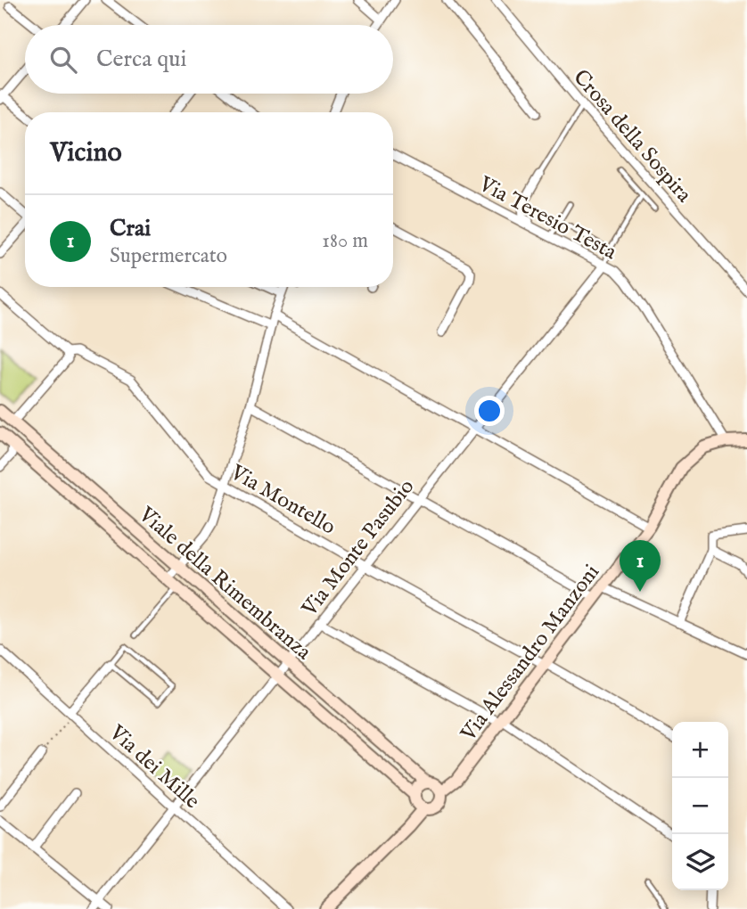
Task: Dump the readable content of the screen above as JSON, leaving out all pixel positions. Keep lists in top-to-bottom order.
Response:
{
  "streets": {
    "street": [
      "Crosa della Sospira",
      "Via Teresio Testa",
      "Via Montello",
      "Via Monte Pasubio",
      "Viale della Rimembranza",
      "Via Alessandro Manzoni",
      "Via dei Mille"
    ]
  },
  "crossings": [
    ["Via Teresio Testa", "Via Monte Pasubio"],
    ["Via Teresio Testa", "Via Alessandro Manzoni"],
    ["Via Montello", "Via Monte Pasubio"],
    ["Via Montello", "Via Alessandro Manzoni"],
    ["Via Monte Pasubio", "Viale della Rimembranza"],
    ["Via Monte Pasubio", "Via dei Mille"],
    ["Viale della Rimembranza", "Via Alessandro Manzoni"]
  ],
  "page": {
    "search": "Cerca qui",
    "heading": "Vicino",
    "list": [
      {
        "mark": "1",
        "name": "Crai",
        "note": "Supermercato",
        "value": "180 m"
      }
    ],
    "pins": "1",
    "map_buttons": ["+", "−"]
  }
}
